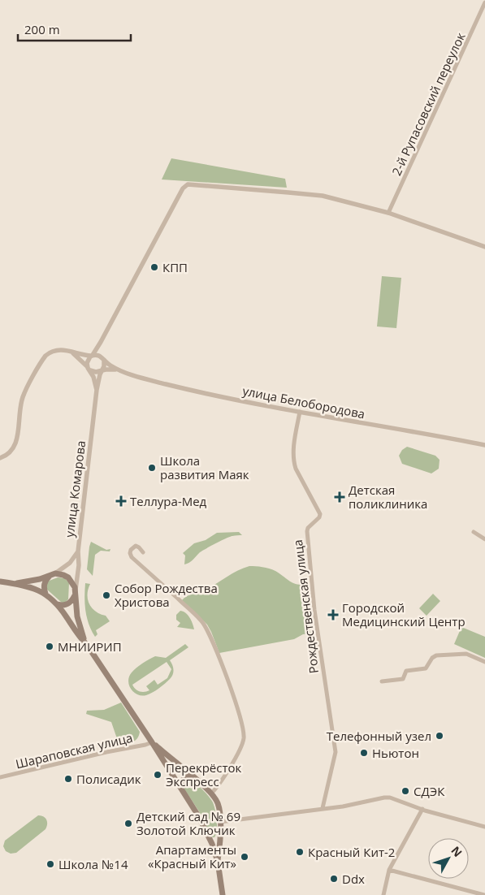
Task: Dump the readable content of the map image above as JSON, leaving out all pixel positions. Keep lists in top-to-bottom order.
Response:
{
  "streets": {
    "street": [
      "2-й Рупасовский переулок",
      "улица Белобородова",
      "улица Комарова",
      "Рождественская улица",
      "Шараповская улица"
    ]
  },
  "crossings": [
    ["улица Белобородова", "улица Комарова"],
    ["улица Белобородова", "Рождественская улица"]
  ],
  "places": {
    "other": [
      "КПП",
      "Школа развития Маяк",
      "Собор Рождества Христова",
      "МНИИРИП",
      "Телефонный узел",
      "Ньютон",
      "Перекрёсток Экспресс",
      "Полисадик",
      "СДЭК",
      "Детский сад № 69 Золотой Ключик",
      "Красный Кит-2",
      "Апартаменты «Красный Кит»",
      "Школа №14",
      "Ddx"
    ],
    "health": ["Детская поликлиника", "Теллура-Мед", "Городской Медицинский Центр"]
  },
  "scale_bar": "200 m",
  "north": "top right"
}
